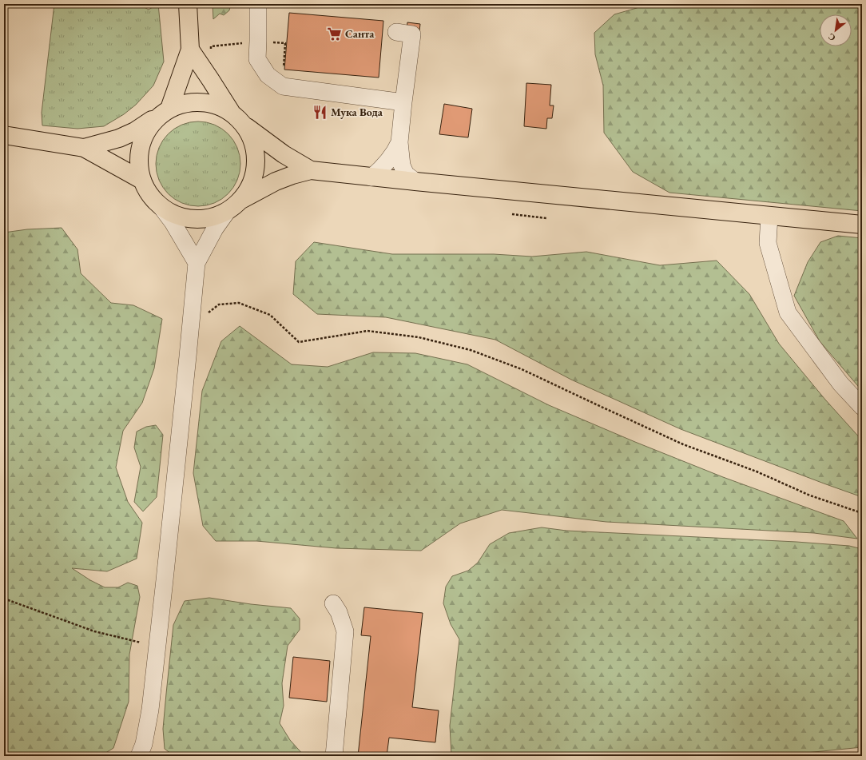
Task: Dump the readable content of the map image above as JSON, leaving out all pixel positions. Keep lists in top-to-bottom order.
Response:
{
  "places": {
    "supermarket": ["Санта"],
    "restaurant": ["Мука Вода"]
  },
  "north": "bottom left"
}
